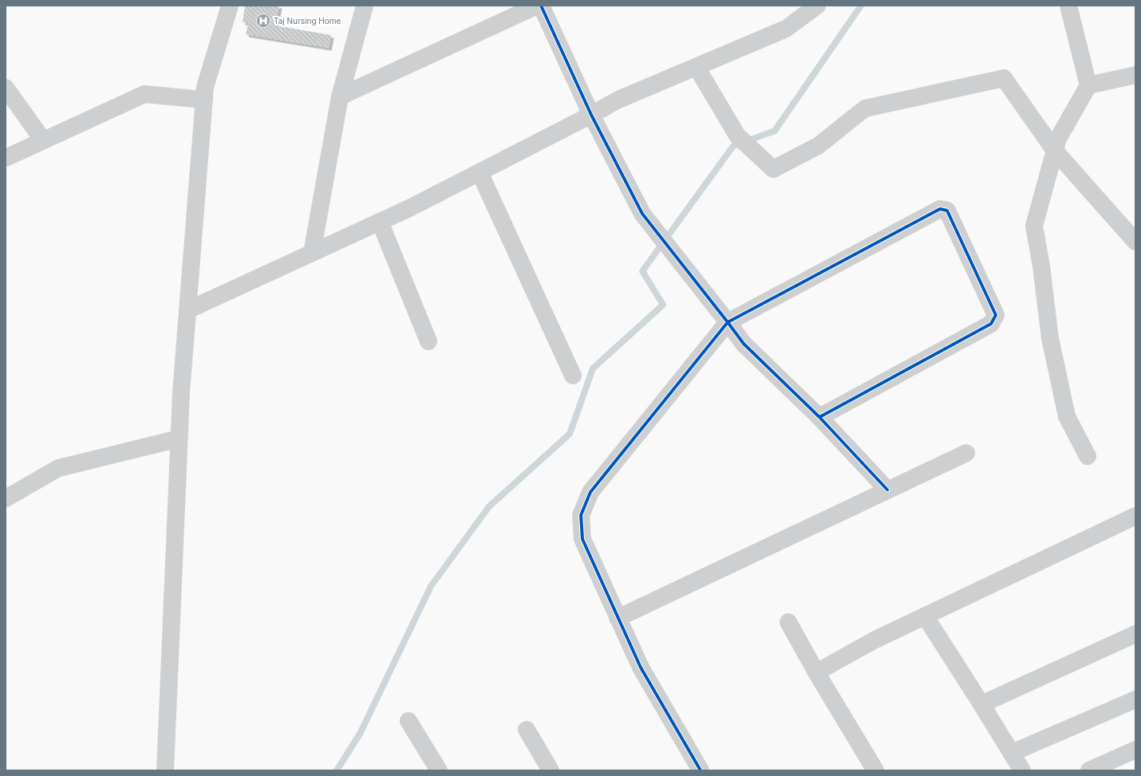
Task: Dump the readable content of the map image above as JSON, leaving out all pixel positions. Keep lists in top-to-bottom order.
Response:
{
  "places": {
    "hospital": ["Taj Nursing Home"]
  }
}
